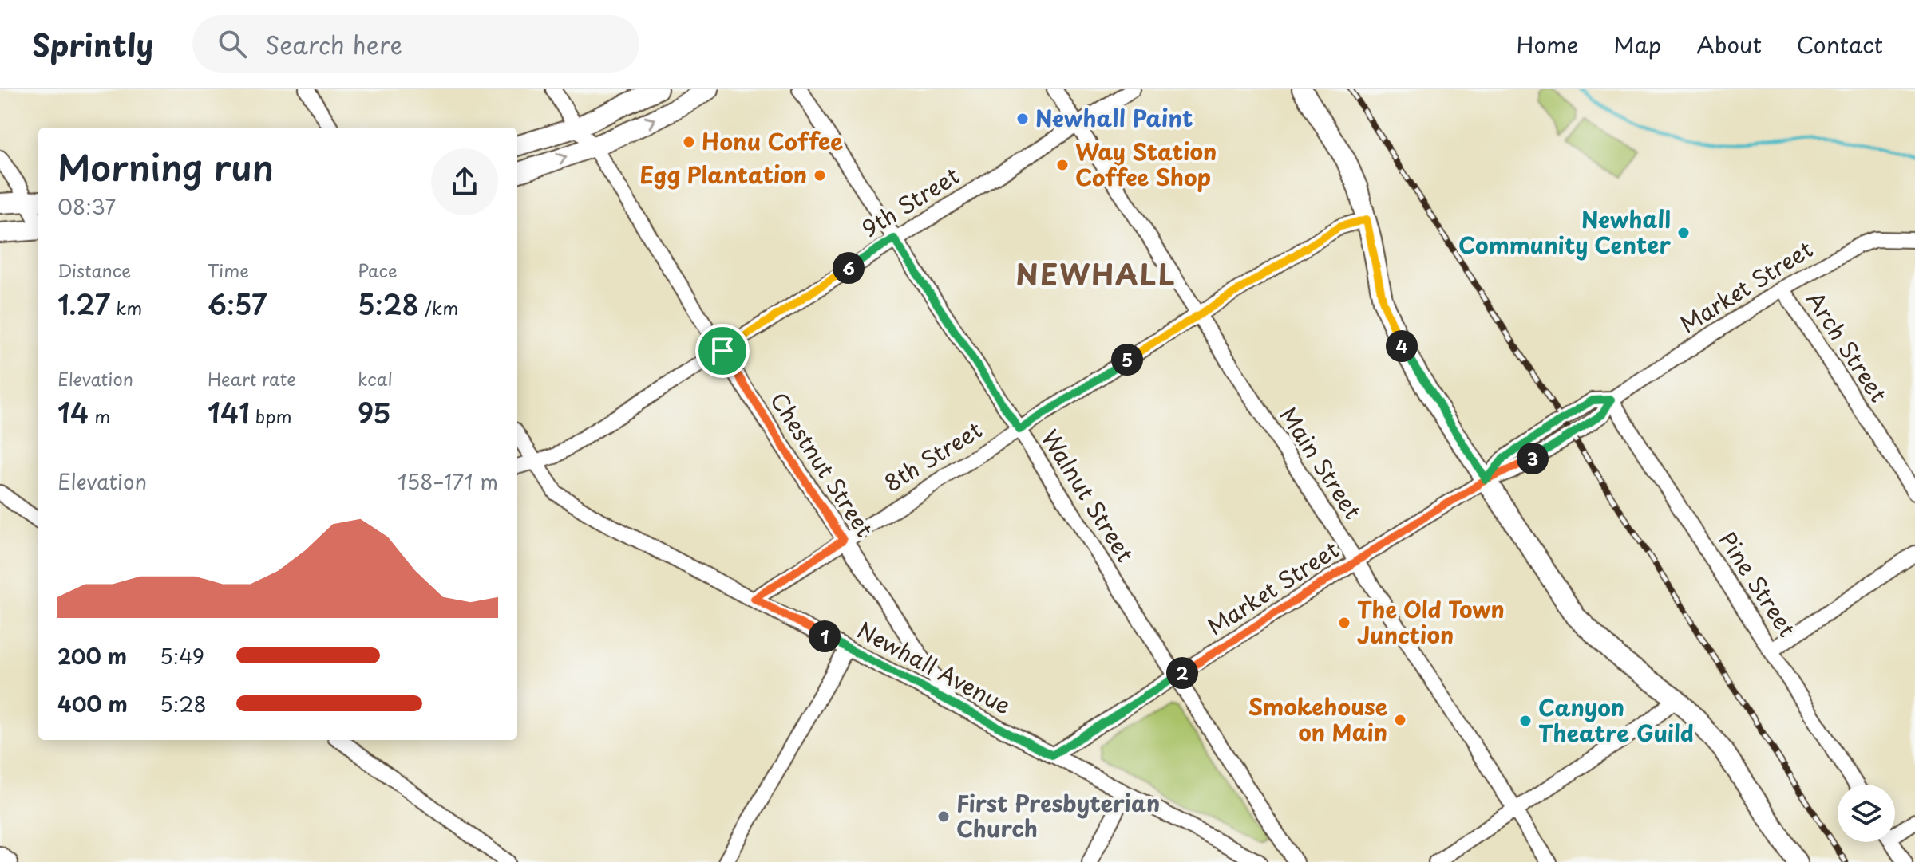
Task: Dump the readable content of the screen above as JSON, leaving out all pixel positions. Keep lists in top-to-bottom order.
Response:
{
  "streets": {
    "street": [
      "9th Street",
      "Market Street",
      "Arch Street",
      "8th Street",
      "Main Street",
      "Chestnut Street",
      "Walnut Street",
      "Pine Street",
      "Newhall Avenue"
    ]
  },
  "crossings": [
    ["9th Street", "Main Street"],
    ["9th Street", "Chestnut Street"],
    ["9th Street", "Walnut Street"],
    ["9th Street", "Newhall Avenue"],
    ["Market Street", "Arch Street"],
    ["Market Street", "Main Street"],
    ["Market Street", "Walnut Street"],
    ["Market Street", "Pine Street"],
    ["Market Street", "Newhall Avenue"],
    ["8th Street", "Main Street"],
    ["8th Street", "Chestnut Street"],
    ["8th Street", "Walnut Street"],
    ["8th Street", "Newhall Avenue"],
    ["Chestnut Street", "Newhall Avenue"]
  ],
  "districts": ["NEWHALL"],
  "places": [
    "Newhall Paint",
    "Honu Coffee",
    "Way Station Coffee Shop",
    "Egg Plantation",
    "Newhall Community Center",
    "The Old Town Junction",
    "Smokehouse on Main",
    "Canyon Theatre Guild",
    "First Presbyterian Church"
  ],
  "page": {
    "header": "Sprintly",
    "search": "Search here",
    "nav": [
      "Home",
      "Map",
      "About",
      "Contact"
    ],
    "heading": ["Morning run", "08:37"],
    "stats": [
      ["Distance", "1.27 km"],
      ["Time", "6:57"],
      ["Pace", "5:28 /km"],
      ["Elevation", "14 m"],
      ["Heart rate", "141 bpm"],
      ["kcal", "95"]
    ],
    "pins": [
      "6",
      "4",
      "5",
      "3",
      "1",
      "2"
    ],
    "chart": ["Elevation", "158–171 m"],
    "list": [
      {
        "name": "200 m",
        "note": "5:49"
      },
      {
        "name": "400 m",
        "note": "5:28"
      }
    ]
  }
}
